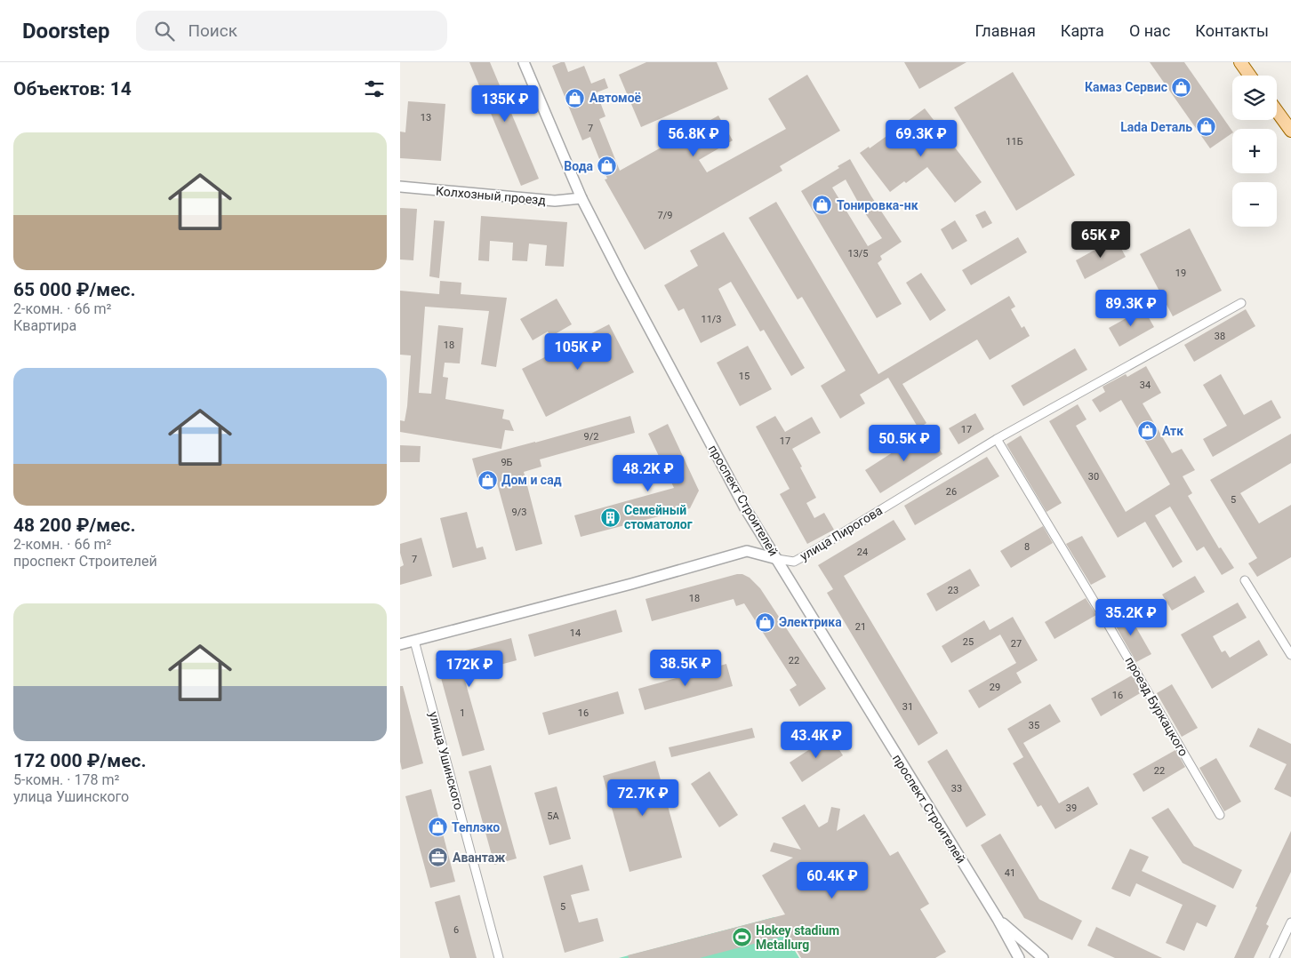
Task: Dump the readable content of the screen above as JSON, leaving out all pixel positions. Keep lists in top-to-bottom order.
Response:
{
  "streets": {
    "street": [
      "Колхозный проезд",
      "проспект Строителей",
      "улица Пирогова",
      "проезд Буркацкого",
      "улица Ушинского"
    ]
  },
  "crossings": [
    ["Колхозный проезд", "проспект Строителей"],
    ["проспект Строителей", "улица Пирогова"],
    ["улица Пирогова", "проезд Буркацкого"],
    ["улица Пирогова", "улица Ушинского"]
  ],
  "places": {
    "shop": [
      "Камаз Сервис",
      "Автомоё",
      "Lada Dеталь",
      "Вода",
      "Тонировка-нк",
      "Атк",
      "Дом и сад",
      "Электрика",
      "Теплэко"
    ],
    "building": ["Семейный стоматолог"],
    "office": ["Авантаж"],
    "sports": ["Hokey stadium Metallurg"]
  },
  "house_numbers": [
    "13",
    "7",
    "11Б",
    "7/9",
    "13/5",
    "19",
    "11/3",
    "38",
    "18",
    "15",
    "34",
    "17",
    "9/2",
    "17",
    "9Б",
    "30",
    "26",
    "5",
    "9/3",
    "8",
    "24",
    "7",
    "23",
    "18",
    "21",
    "14",
    "25",
    "27",
    "22",
    "29",
    "16",
    "31",
    "1",
    "16",
    "35",
    "22",
    "33",
    "39",
    "5А",
    "41",
    "5",
    "6"
  ],
  "page": {
    "header": "Doorstep",
    "search": "Поиск",
    "nav": [
      "Главная",
      "Карта",
      "О нас",
      "Контакты"
    ],
    "heading": "Объектов: 14",
    "map_buttons": ["+", "−"],
    "price": [
      "135K ₽",
      "56.8K ₽",
      "69.3K ₽",
      "65K ₽",
      "89.3K ₽",
      "105K ₽",
      "50.5K ₽",
      "48.2K ₽",
      "35.2K ₽",
      "38.5K ₽",
      "172K ₽",
      "43.4K ₽",
      "72.7K ₽",
      "60.4K ₽"
    ],
    "list": [
      {
        "name": "65 000 ₽/мес.",
        "note": "2-комн. · 66 m² · Квартира"
      },
      {
        "name": "48 200 ₽/мес.",
        "note": "2-комн. · 66 m² · проспект Строителей"
      },
      {
        "name": "172 000 ₽/мес.",
        "note": "5-комн. · 178 m² · улица Ушинского"
      }
    ]
  }
}
